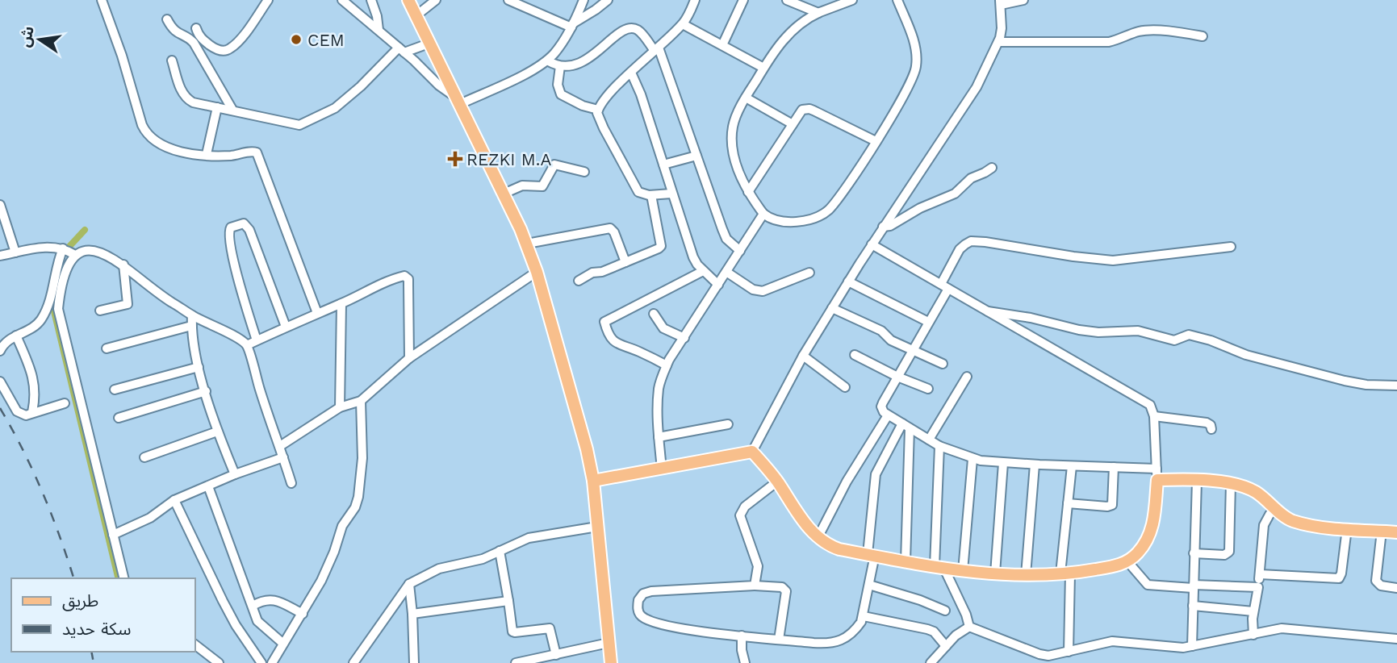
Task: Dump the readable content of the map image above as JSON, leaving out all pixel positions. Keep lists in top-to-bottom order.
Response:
{
  "places": {
    "other": ["CEM"],
    "health": ["REZKI M.A"]
  },
  "legend": ["طريق", "سكة حديد"],
  "north": "left"
}
